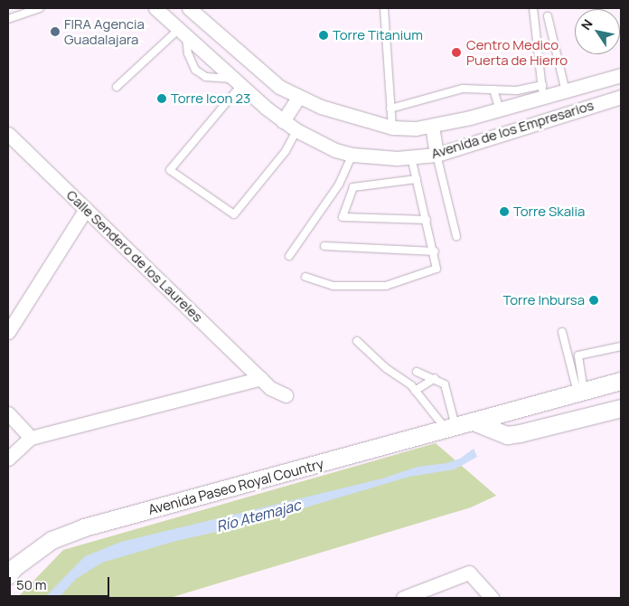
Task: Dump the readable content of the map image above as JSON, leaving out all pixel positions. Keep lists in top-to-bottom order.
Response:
{
  "streets": {
    "street": ["Avenida de los Empresarios", "Calle Sendero de los Laureles", "Avenida Paseo Royal Country"]
  },
  "water": ["Río Atemajac"],
  "places": [
    "FIRA Agencia Guadalajara",
    "Torre Titanium",
    "Centro Medico Puerta de Hierro",
    "Torre Icon 23",
    "Torre Skalia",
    "Torre Inbursa"
  ],
  "scale_bar": "50 m",
  "north": "top left"
}
